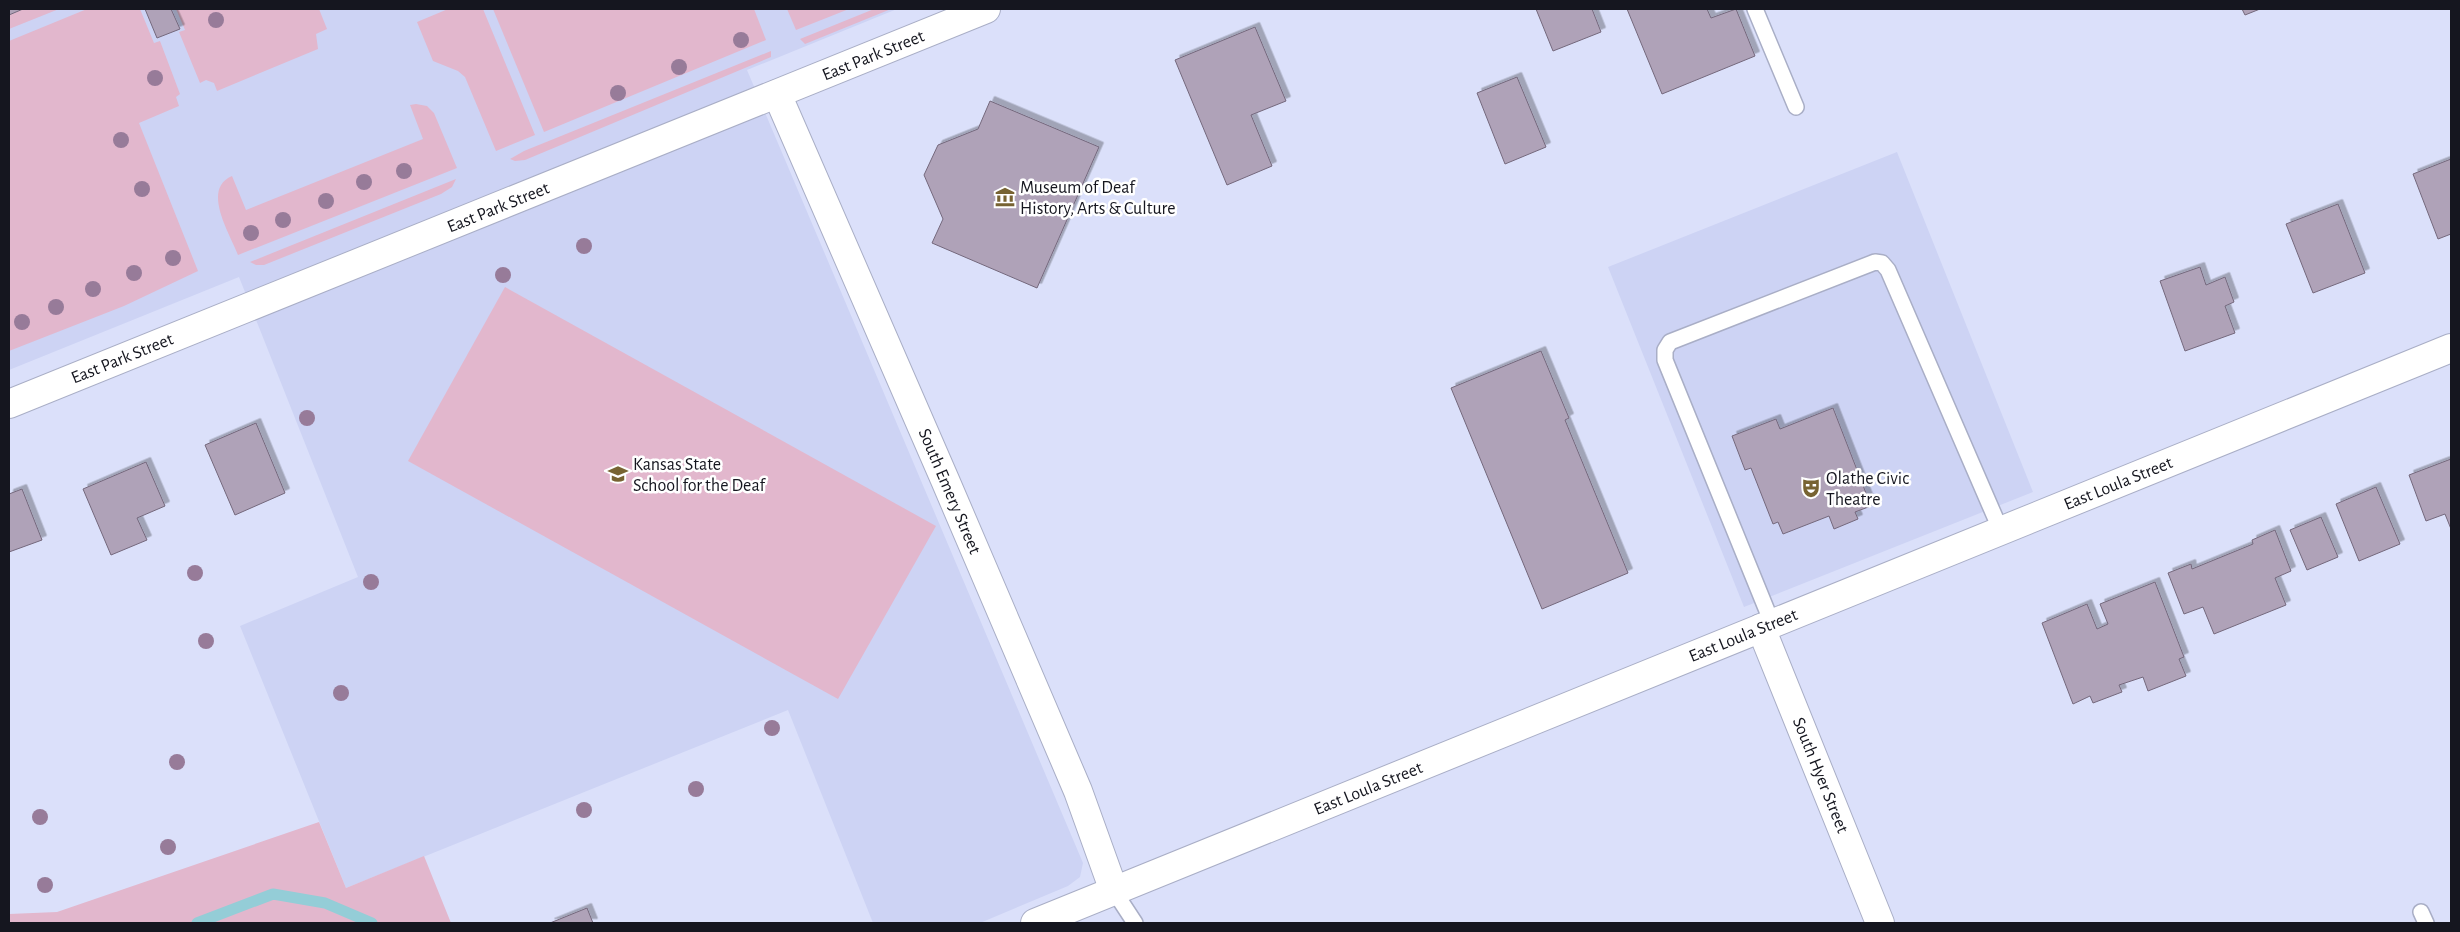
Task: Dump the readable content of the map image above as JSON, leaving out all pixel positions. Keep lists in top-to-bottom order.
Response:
{
  "streets": {
    "street": [
      "East Park Street",
      "East Loula Street",
      "South Emery Street",
      "South Hyer Street"
    ]
  },
  "crossings": [
    ["East Park Street", "South Emery Street"],
    ["East Loula Street", "South Emery Street"],
    ["East Loula Street", "South Hyer Street"]
  ],
  "places": {
    "museum": ["Museum of Deaf History, Arts & Culture"],
    "school or university": ["Kansas State School for the Deaf"],
    "theatre": ["Olathe Civic Theatre"]
  }
}
